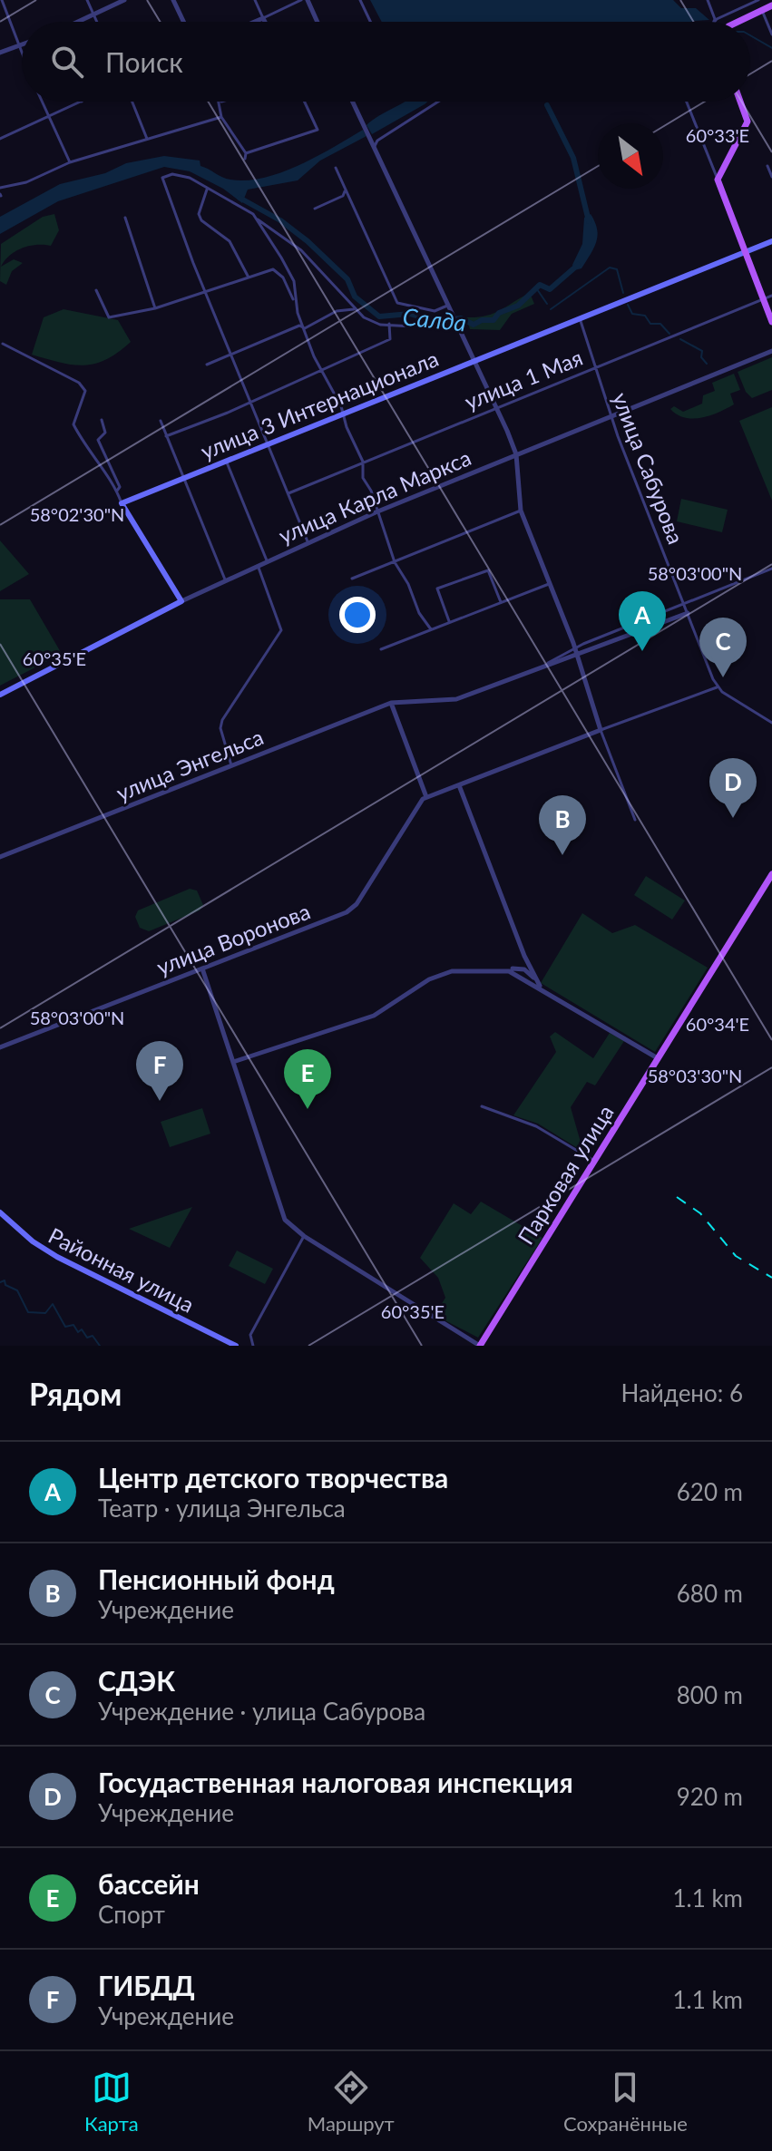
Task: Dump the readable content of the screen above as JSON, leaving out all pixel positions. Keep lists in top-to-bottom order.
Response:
{
  "streets": {
    "main road": [
      "улица 3 Интернационала",
      "улица Карла Маркса",
      "Парковая улица",
      "Районная улица"
    ],
    "street": [
      "улица 1 Мая",
      "улица Сабурова",
      "улица Энгельса",
      "улица Воронова"
    ]
  },
  "crossings": [
    ["улица 1 Мая", "улица Сабурова"],
    ["улица 3 Интернационала", "улица Сабурова"],
    ["улица Сабурова", "улица Карла Маркса"],
    ["улица Сабурова", "улица Энгельса"]
  ],
  "water": ["Салда"],
  "north": "bottom right",
  "page": {
    "search": "Поиск",
    "pins": [
      "A",
      "C",
      "D",
      "B",
      "F",
      "E"
    ],
    "heading": ["Рядом", "Найдено: 6"],
    "list": [
      {
        "mark": "A",
        "name": "Центр детского творчества",
        "note": "Театр · улица Энгельса",
        "value": "620 m"
      },
      {
        "mark": "B",
        "name": "Пенсионный фонд",
        "note": "Учреждение",
        "value": "680 m"
      },
      {
        "mark": "C",
        "name": "СДЭК",
        "note": "Учреждение · улица Сабурова",
        "value": "800 m"
      },
      {
        "mark": "D",
        "name": "Госудаственная налоговая инспекция",
        "note": "Учреждение",
        "value": "920 m"
      },
      {
        "mark": "E",
        "name": "бассейн",
        "note": "Спорт",
        "value": "1.1 km"
      },
      {
        "mark": "F",
        "name": "ГИБДД",
        "note": "Учреждение",
        "value": "1.1 km"
      }
    ],
    "nav": ["Карта", "Маршрут", "Сохранённые"]
  },
  "coordinates": [
    "60°33'E",
    "58°02'30\"N",
    "58°03'00\"N",
    "60°35'E",
    "60°34'E",
    "58°03'30\"N"
  ]
}
